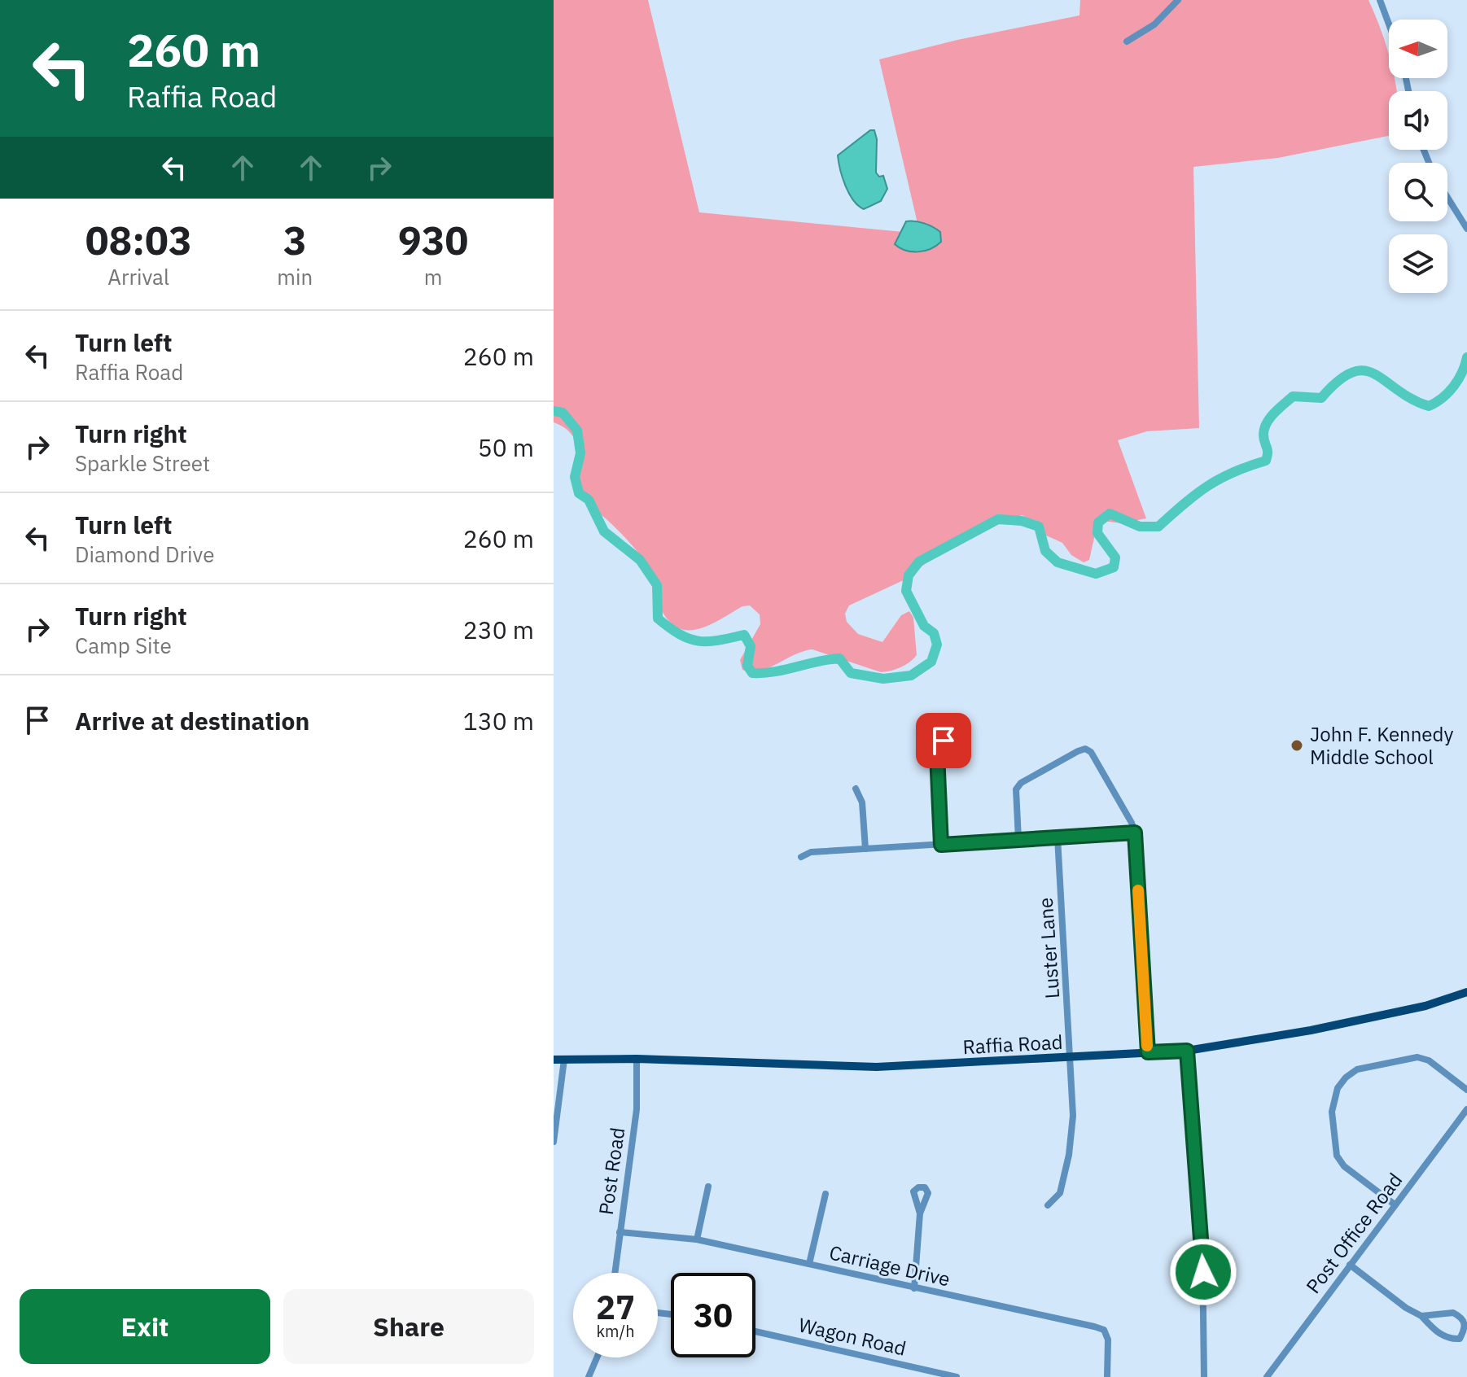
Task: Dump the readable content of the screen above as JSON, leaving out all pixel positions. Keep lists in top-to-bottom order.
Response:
{
  "streets": {
    "main road": ["Raffia Road"],
    "street": [
      "Luster Lane",
      "Post Road",
      "Post Office Road",
      "Carriage Drive",
      "Wagon Road"
    ]
  },
  "crossings": [
    ["Luster Lane", "Raffia Road"],
    ["Raffia Road", "Post Road"],
    ["Post Road", "Carriage Drive"]
  ],
  "places": ["John F. Kennedy Middle School"],
  "north": "left",
  "page": {
    "turn": ["260 m", "Raffia Road"],
    "eta": [
      "08:03",
      "Arrival",
      "3",
      "min",
      "930",
      "m"
    ],
    "list": [
      {
        "name": "Turn left",
        "note": "Raffia Road",
        "value": "260 m"
      },
      {
        "name": "Turn right",
        "note": "Sparkle Street",
        "value": "50 m"
      },
      {
        "name": "Turn left",
        "note": "Diamond Drive",
        "value": "260 m"
      },
      {
        "name": "Turn right",
        "note": "Camp Site",
        "value": "230 m"
      },
      {
        "name": "Arrive at destination",
        "value": "130 m"
      }
    ],
    "speed": "27 km/h",
    "limit": "30",
    "buttons": ["Exit", "Share"]
  }
}
